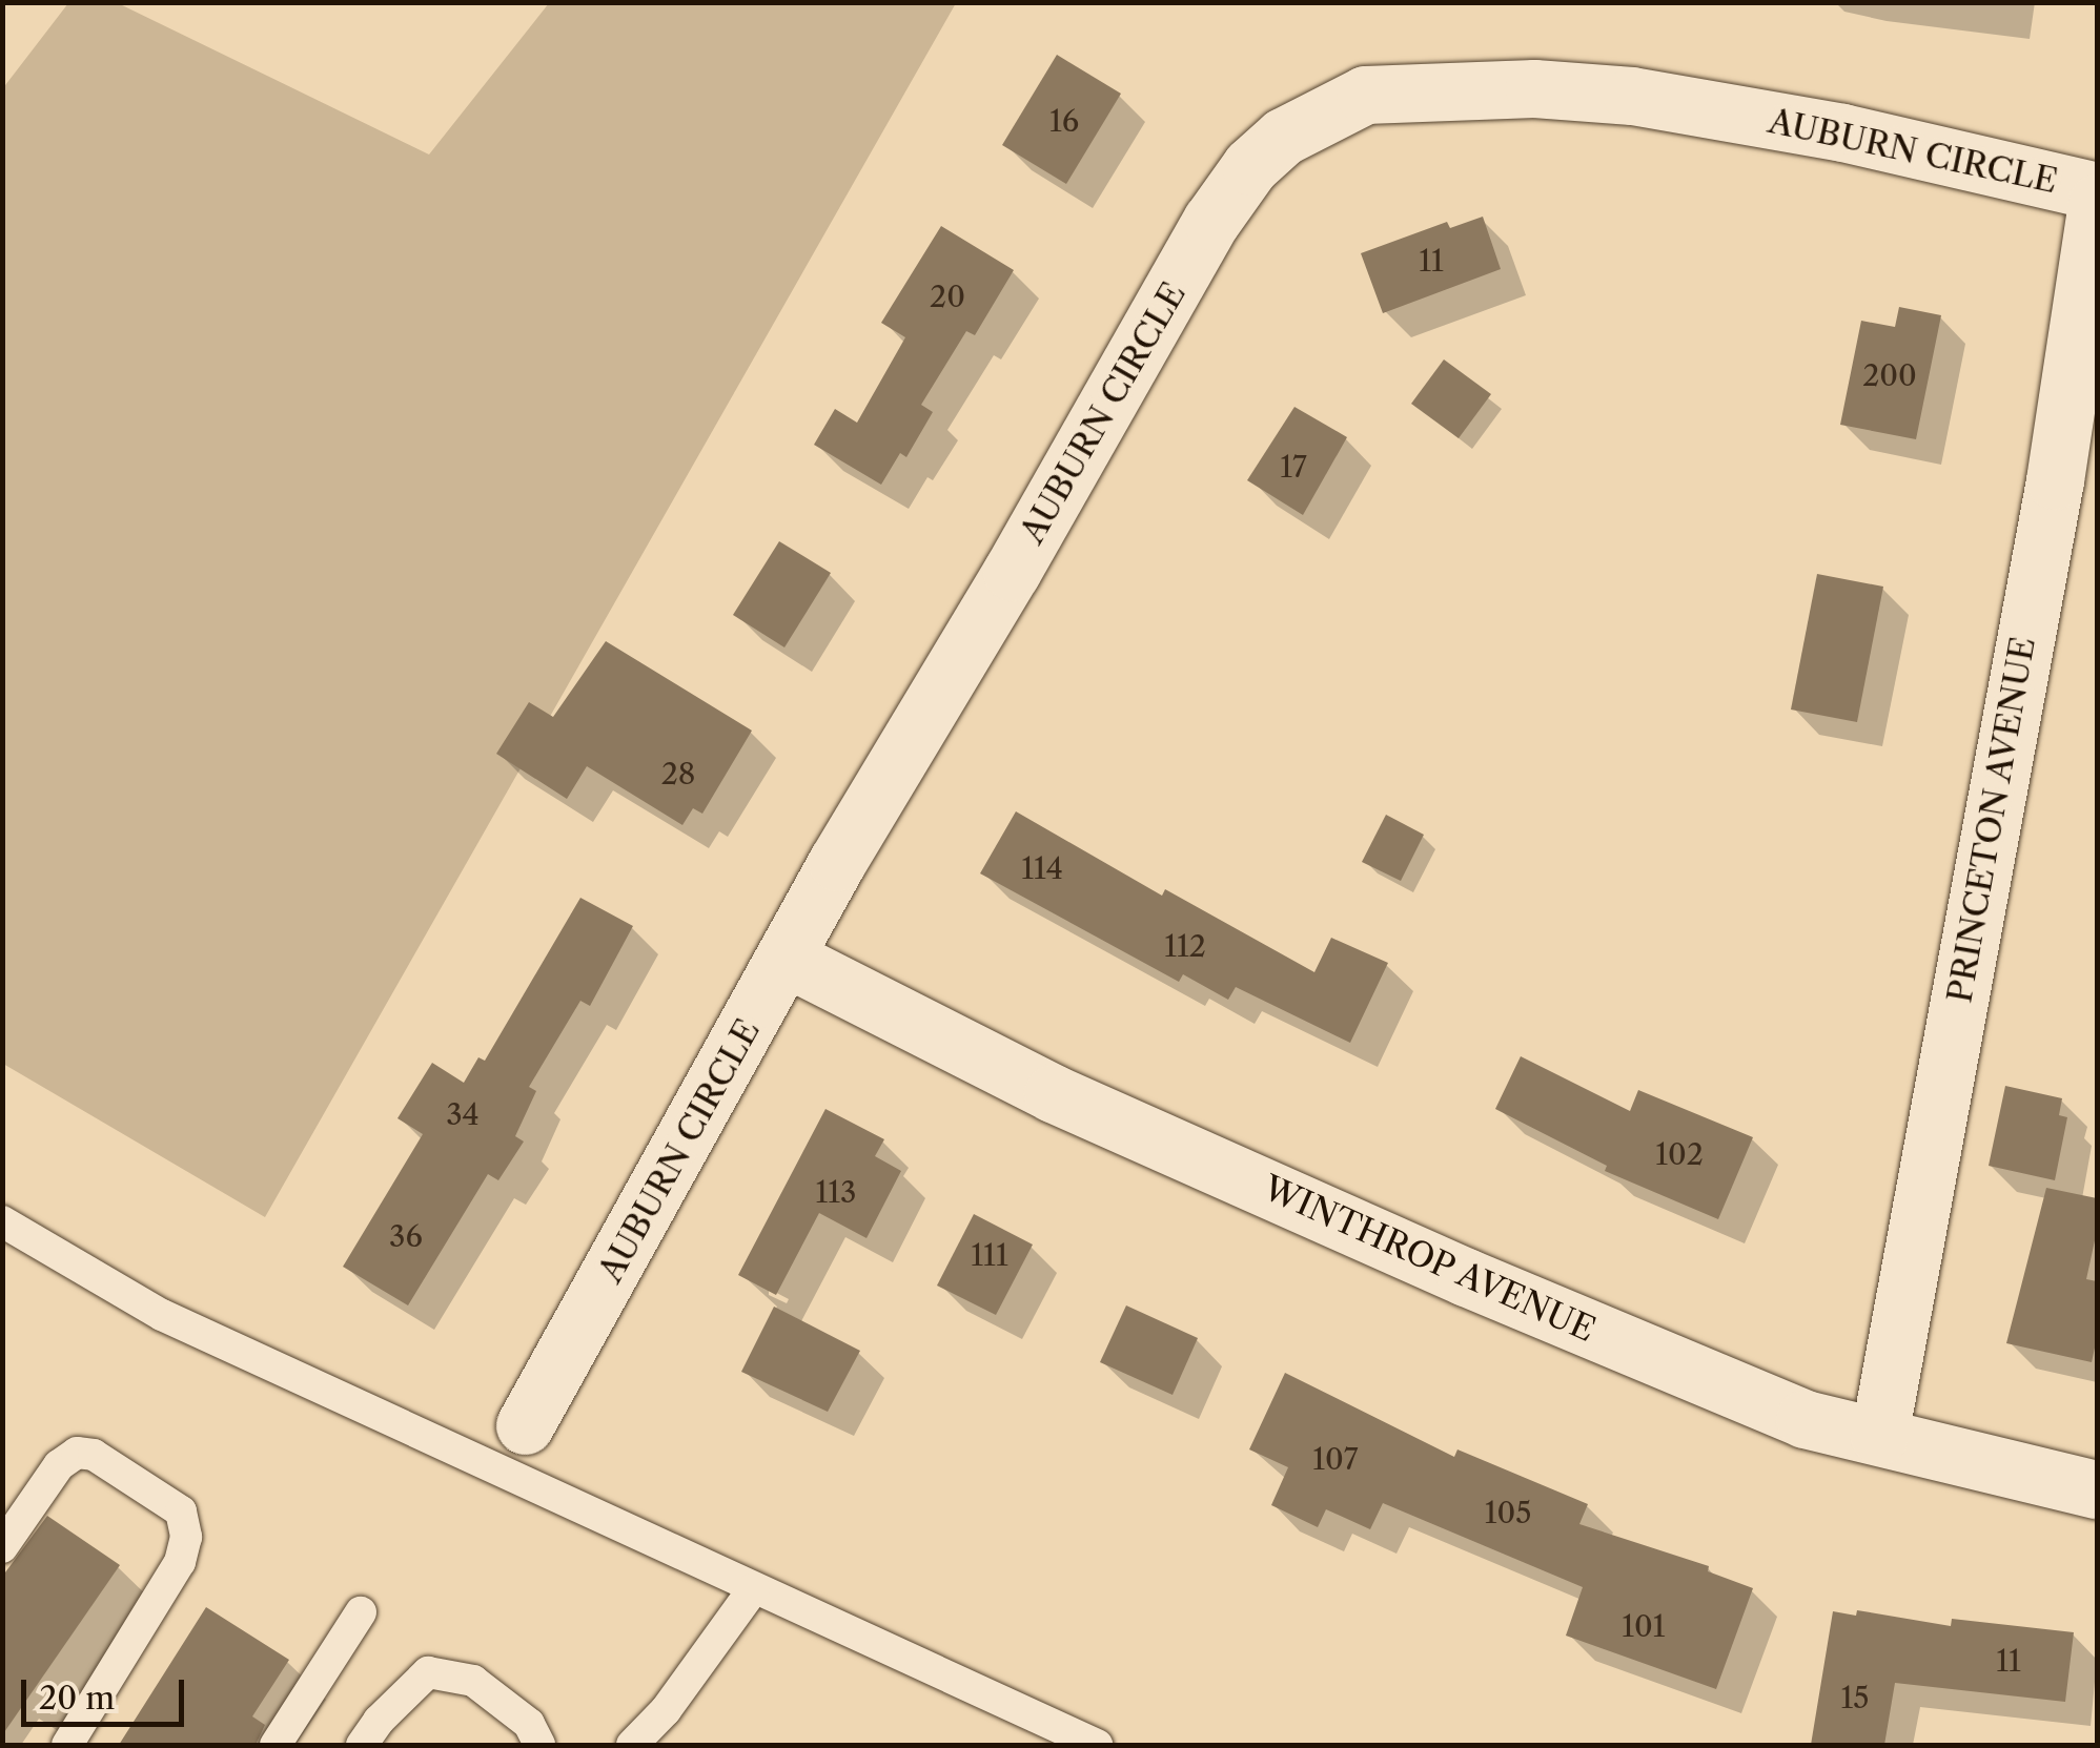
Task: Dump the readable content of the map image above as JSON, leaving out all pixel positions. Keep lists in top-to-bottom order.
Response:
{
  "streets": {
    "street": ["AUBURN CIRCLE", "PRINCETON AVENUE", "WINTHROP AVENUE"]
  },
  "crossings": [
    ["AUBURN CIRCLE", "WINTHROP AVENUE"],
    ["PRINCETON AVENUE", "WINTHROP AVENUE"]
  ],
  "house_numbers": [
    "16",
    "11",
    "20",
    "200",
    "17",
    "28",
    "114",
    "112",
    "34",
    "102",
    "113",
    "36",
    "111",
    "107",
    "105",
    "101",
    "11",
    "15"
  ],
  "scale_bar": "20 m"
}
